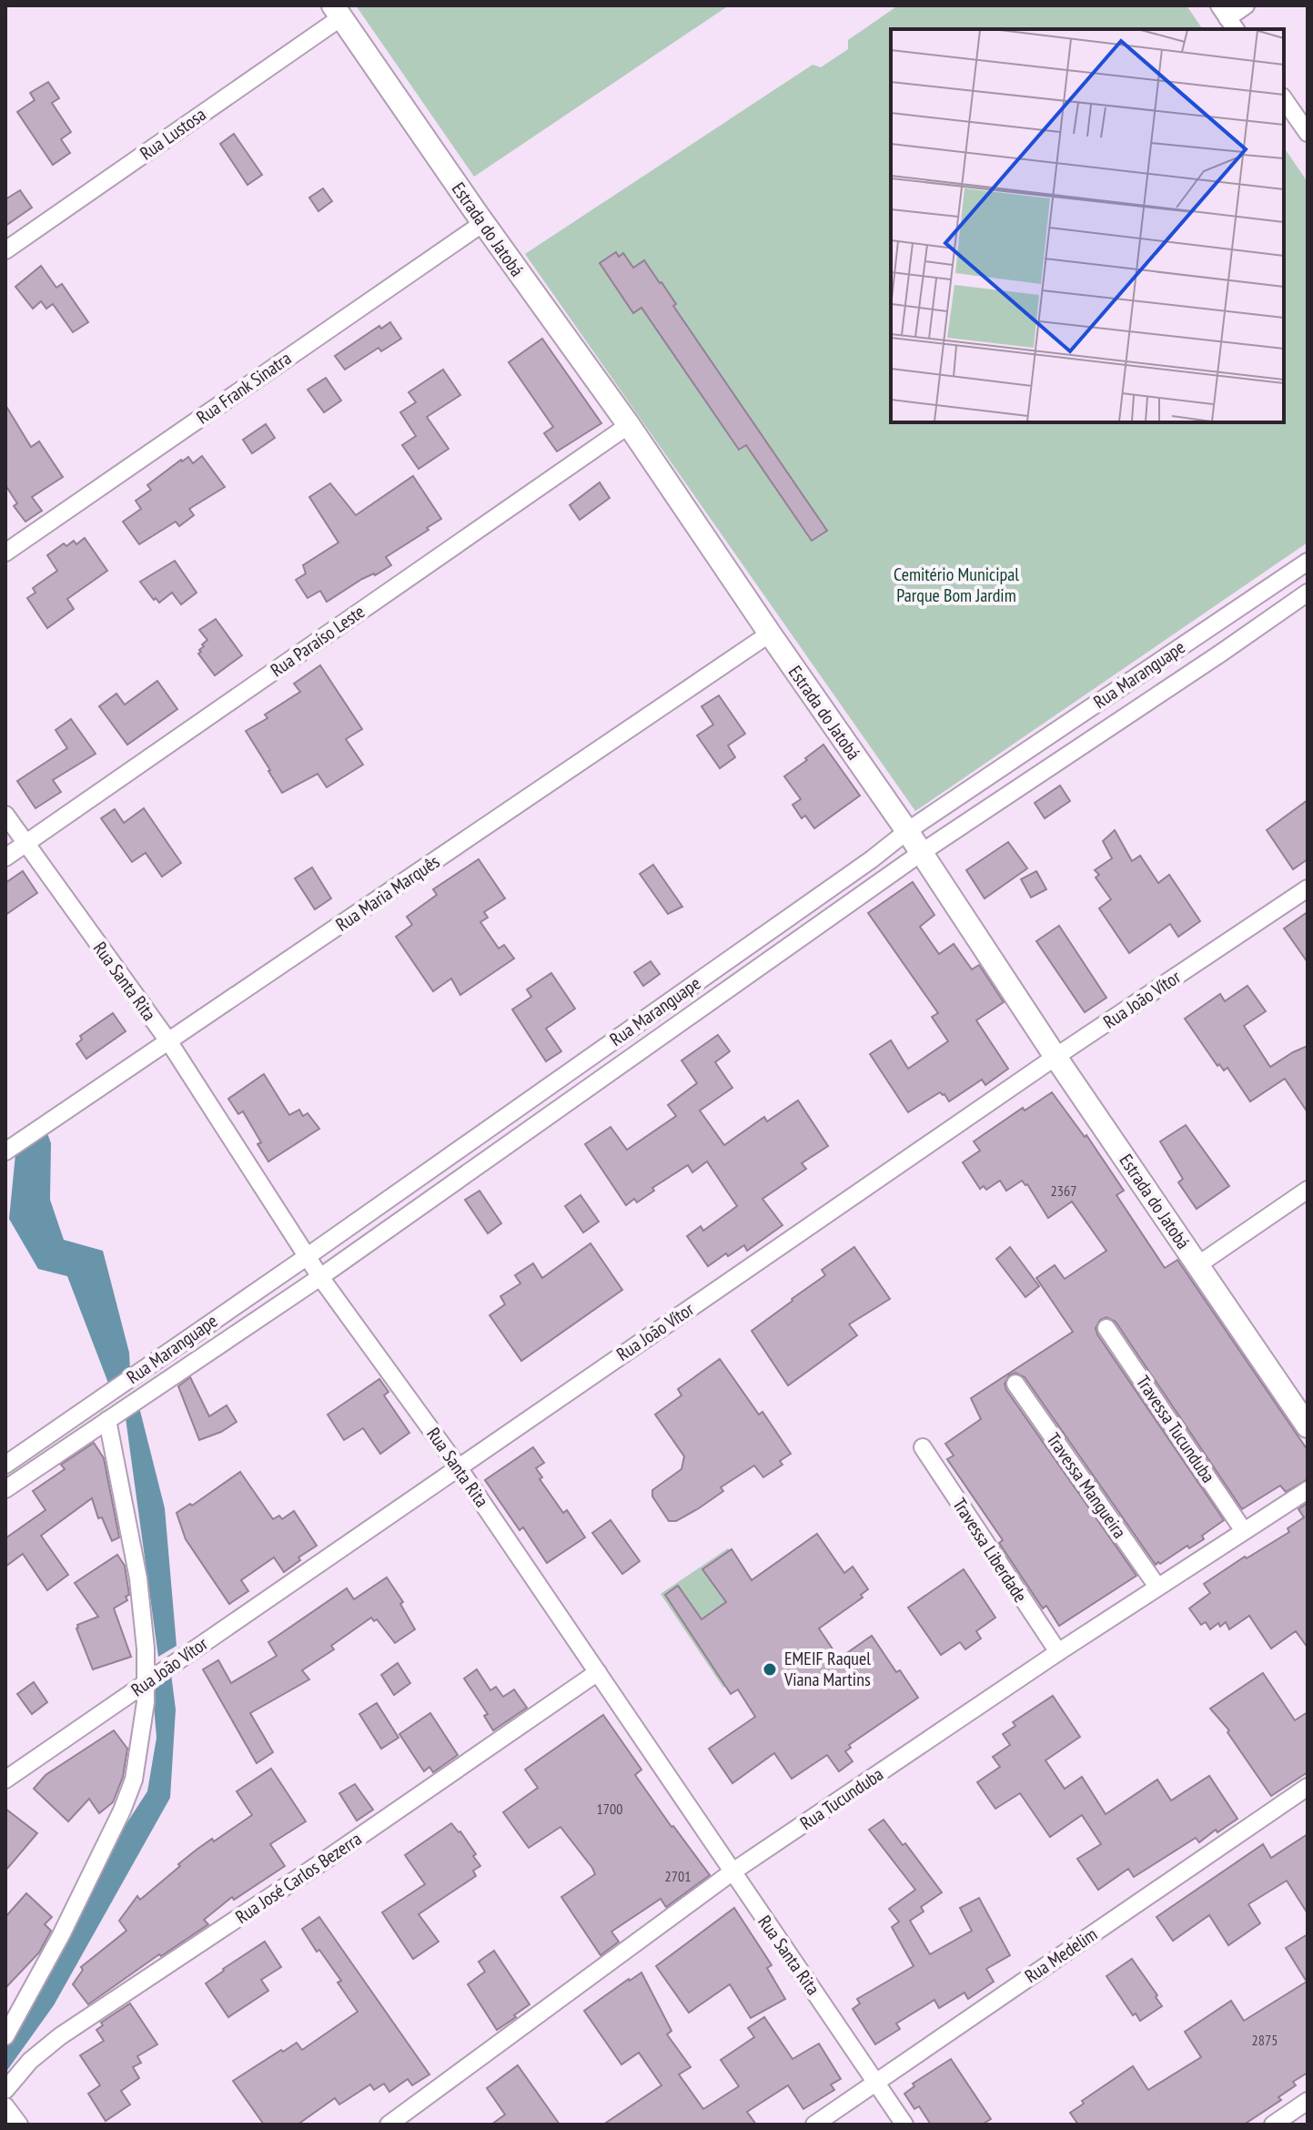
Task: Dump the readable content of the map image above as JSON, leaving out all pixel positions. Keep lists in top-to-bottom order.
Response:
{
  "streets": {
    "street": [
      "Rua Lustosa",
      "Estrada do Jatobá",
      "Rua Frank Sinatra",
      "Rua Paraíso Leste",
      "Rua Maranguape",
      "Rua Maria Marquês",
      "Rua Santa Rita",
      "Rua João Vítor",
      "Travessa Tucunduba",
      "Travessa Mangueira",
      "Travessa Liberdade",
      "Rua Tucunduba",
      "Rua José Carlos Bezerra",
      "Rua Medelim"
    ]
  },
  "crossings": [
    ["Rua Lustosa", "Estrada do Jatobá"],
    ["Estrada do Jatobá", "Rua Frank Sinatra"],
    ["Estrada do Jatobá", "Rua Paraíso Leste"],
    ["Estrada do Jatobá", "Rua Maranguape"],
    ["Estrada do Jatobá", "Rua Maria Marquês"],
    ["Estrada do Jatobá", "Rua João Vítor"],
    ["Rua Paraíso Leste", "Rua Santa Rita"],
    ["Rua Maranguape", "Rua Santa Rita"],
    ["Rua Maria Marquês", "Rua Santa Rita"],
    ["Rua Santa Rita", "Rua João Vítor"],
    ["Rua Santa Rita", "Rua Tucunduba"],
    ["Rua Santa Rita", "Rua José Carlos Bezerra"],
    ["Rua Santa Rita", "Rua Medelim"],
    ["Travessa Tucunduba", "Rua Tucunduba"],
    ["Travessa Mangueira", "Rua Tucunduba"],
    ["Travessa Liberdade", "Rua Tucunduba"]
  ],
  "parks": ["Cemitério Municipal Parque Bom Jardim"],
  "places": ["EMEIF Raquel Viana Martins"],
  "house_numbers": [
    "2367",
    "1700",
    "2701",
    "2875"
  ]
}
